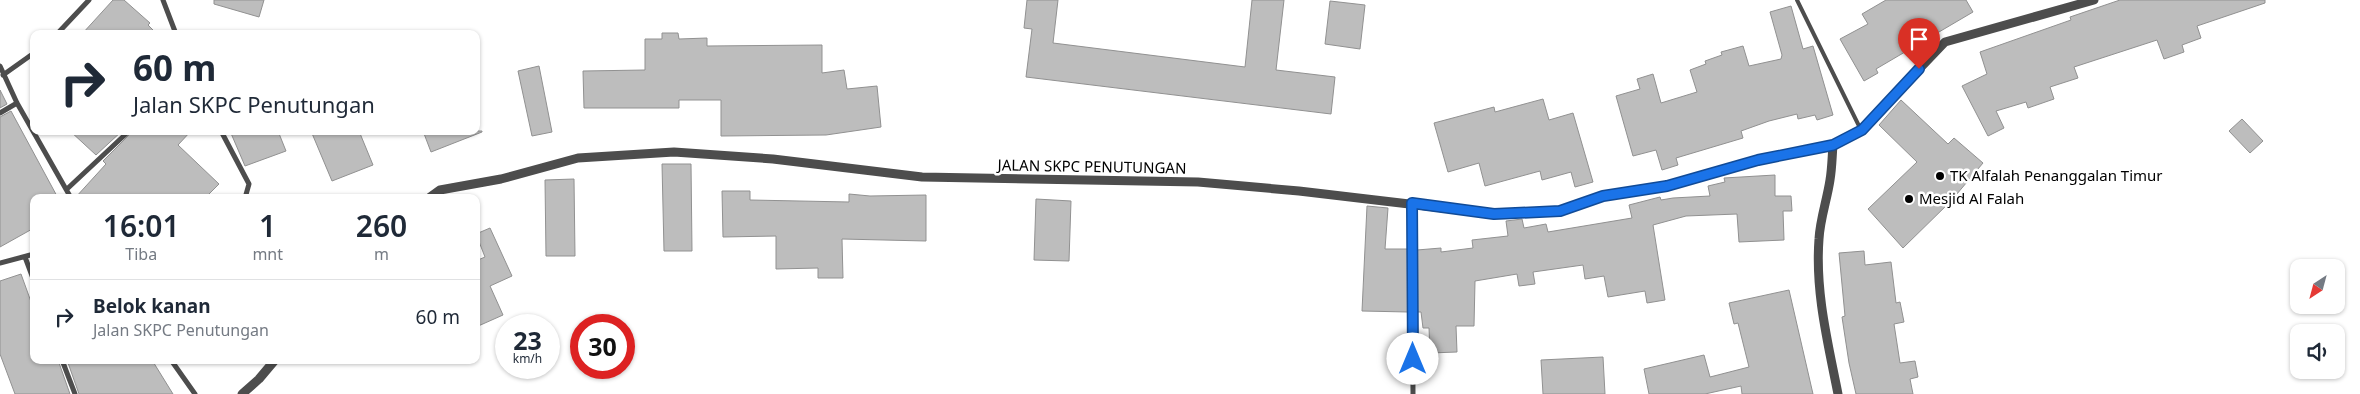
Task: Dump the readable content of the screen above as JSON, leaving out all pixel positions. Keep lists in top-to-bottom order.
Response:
{
  "streets": {
    "street": ["JALAN SKPC PENUTUNGAN"]
  },
  "places": ["TK Alfalah Penanggalan Timur", "Mesjid Al Falah"],
  "north": "bottom left",
  "page": {
    "turn": ["60 m", "Jalan SKPC Penutungan"],
    "eta": [
      "16:01",
      "Tiba",
      "1",
      "mnt",
      "260",
      "m"
    ],
    "list": [
      {
        "name": "Belok kanan",
        "note": "Jalan SKPC Penutungan",
        "value": "60 m"
      }
    ],
    "speed": "23 km/h",
    "limit": "30"
  }
}
